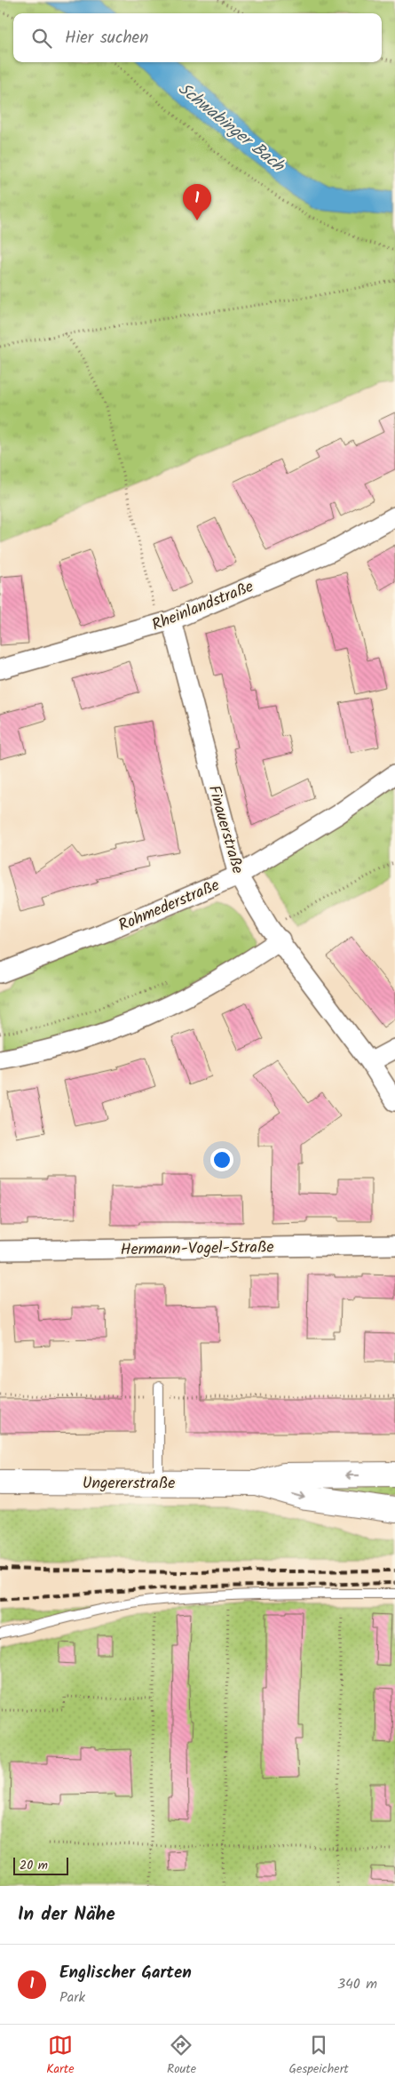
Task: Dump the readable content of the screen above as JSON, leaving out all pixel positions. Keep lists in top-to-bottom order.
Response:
{
  "streets": {
    "main road": ["Ungererstraße"],
    "street": [
      "Rheinlandstraße",
      "Finauerstraße",
      "Rohmederstraße",
      "Hermann-Vogel-Straße"
    ]
  },
  "crossings": [
    ["Rheinlandstraße", "Finauerstraße"],
    ["Finauerstraße", "Rohmederstraße"]
  ],
  "water": ["Schwabinger Bach"],
  "scale_bar": "20 m",
  "page": {
    "search": "Hier suchen",
    "pins": "1",
    "scale": "20 m",
    "heading": "In der Nähe",
    "list": [
      {
        "mark": "1",
        "name": "Englischer Garten",
        "note": "Park",
        "value": "340 m"
      }
    ],
    "nav": ["Karte", "Route", "Gespeichert"]
  }
}
